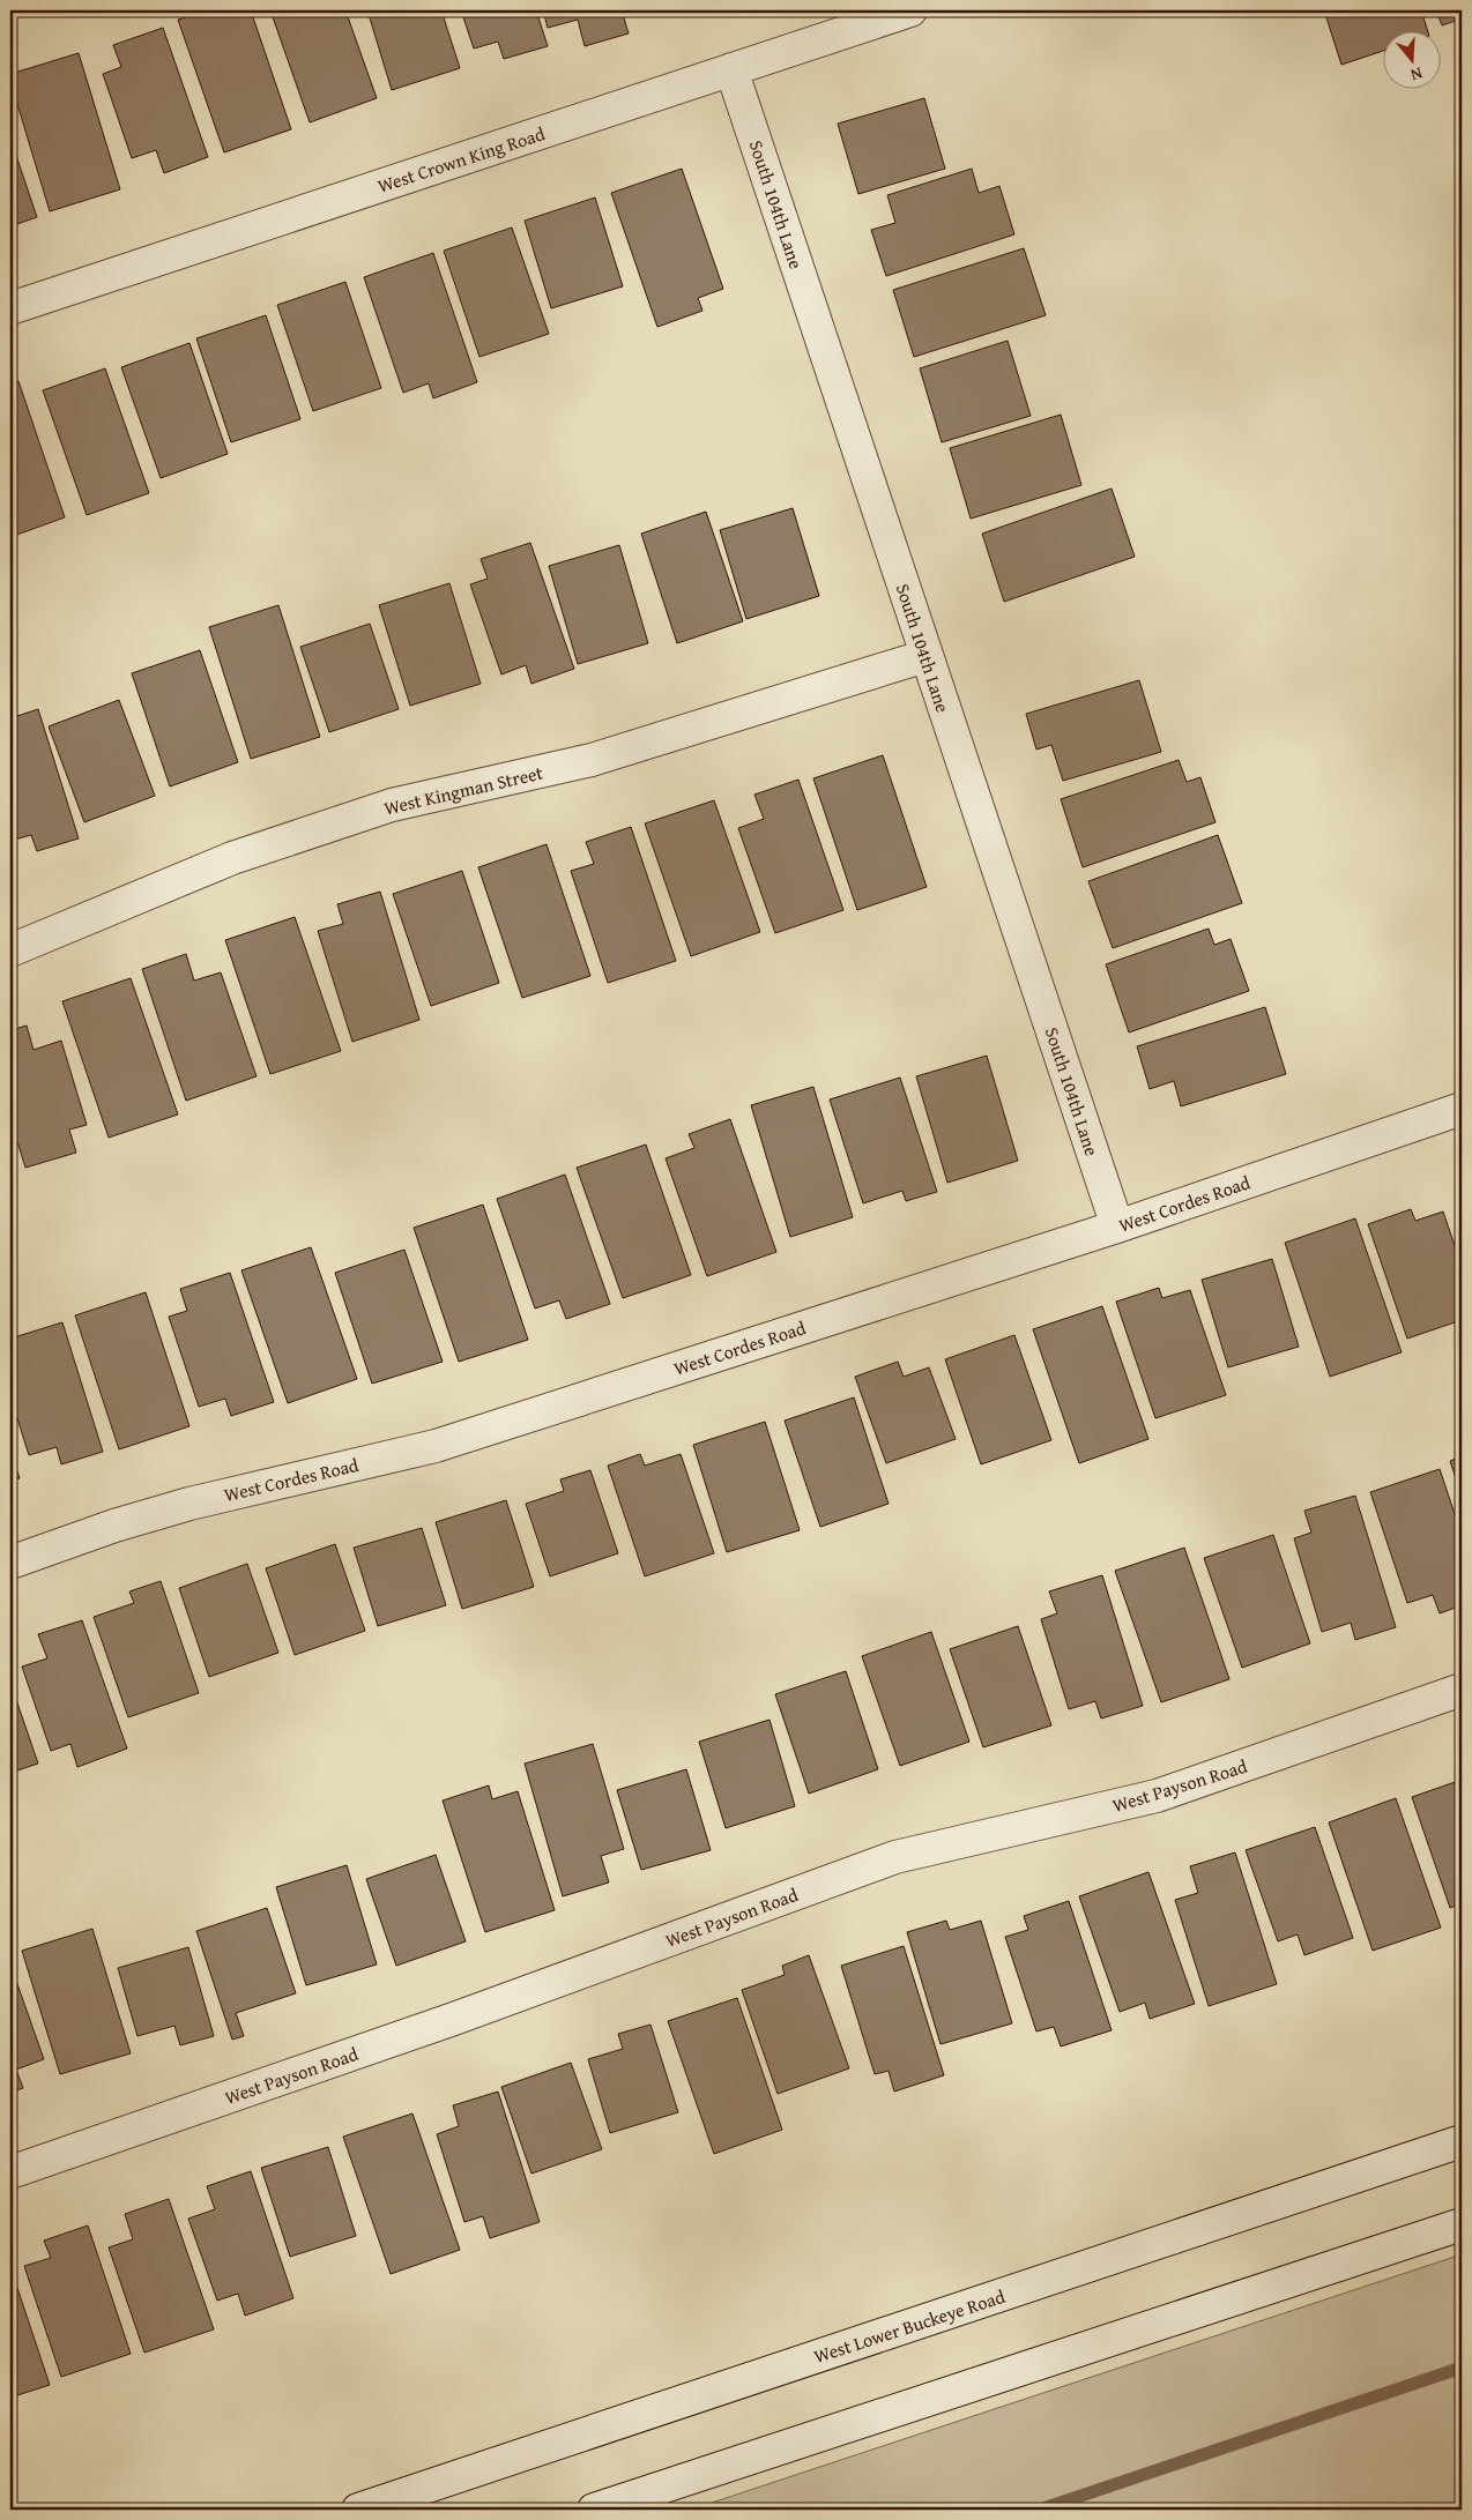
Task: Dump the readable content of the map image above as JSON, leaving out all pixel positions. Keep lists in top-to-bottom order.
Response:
{
  "streets": {
    "street": [
      "West Crown King Road",
      "South 104th Lane",
      "West Kingman Street",
      "West Cordes Road",
      "West Payson Road",
      "West Lower Buckeye Road"
    ]
  },
  "crossings": [
    ["West Crown King Road", "South 104th Lane"],
    ["South 104th Lane", "West Kingman Street"],
    ["South 104th Lane", "West Cordes Road"]
  ],
  "north": "bottom"
}
